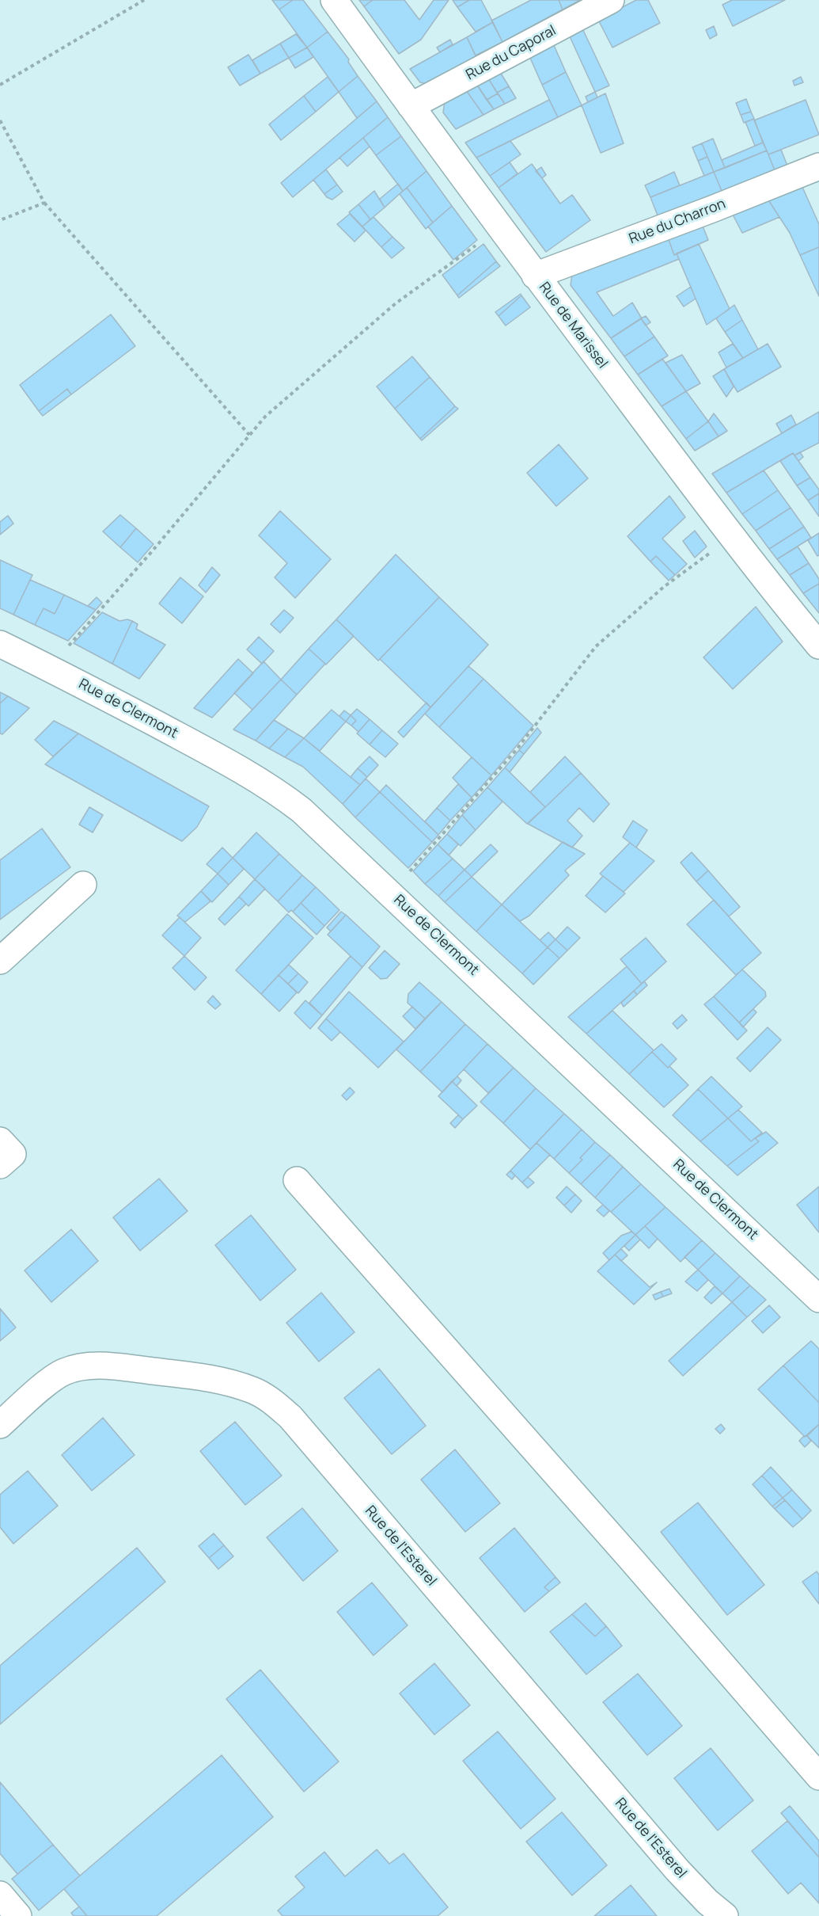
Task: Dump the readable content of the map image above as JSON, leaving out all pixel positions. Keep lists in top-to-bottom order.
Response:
{
  "streets": {
    "street": [
      "Rue du Caporal",
      "Rue du Charron",
      "Rue de Marissel",
      "Rue de Clermont",
      "Rue de l'Esterel"
    ]
  },
  "crossings": [
    ["Rue du Caporal", "Rue de Marissel"],
    ["Rue du Charron", "Rue de Marissel"]
  ]
}
